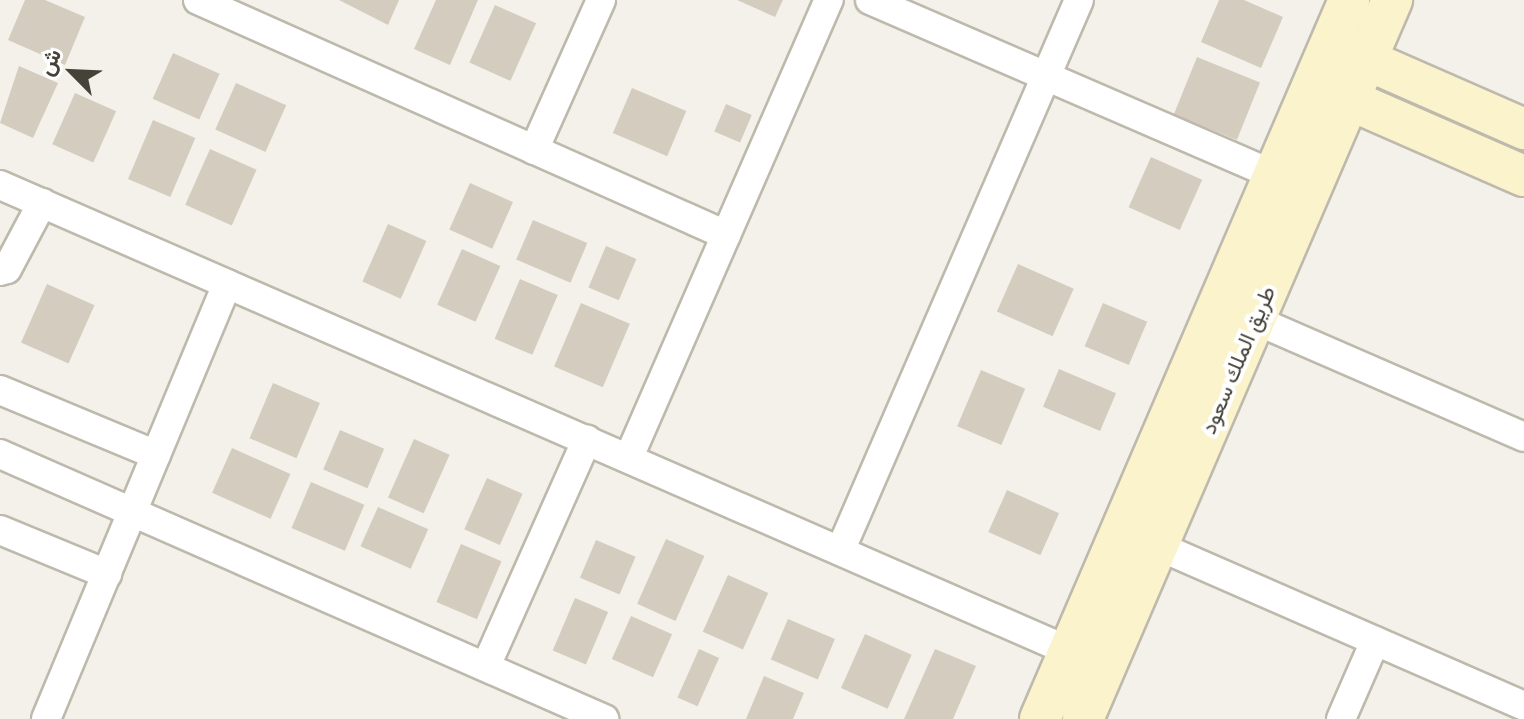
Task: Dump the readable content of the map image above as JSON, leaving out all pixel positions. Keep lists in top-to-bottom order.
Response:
{
  "streets": {
    "main road": ["طريق الملك سعود"]
  },
  "north": "top left"
}
